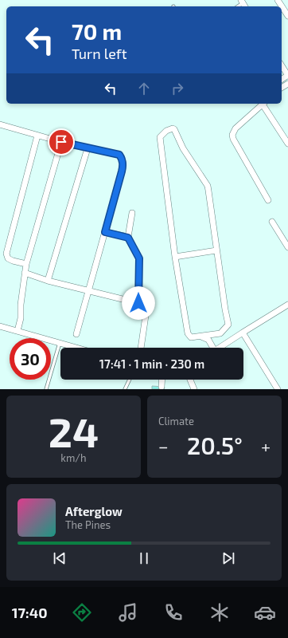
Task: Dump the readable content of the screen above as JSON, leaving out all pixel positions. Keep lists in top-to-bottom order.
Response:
{
  "page": {
    "turn": ["70 m", "Turn left"],
    "limit": "30",
    "trip": "17:41 · 1 min · 230 m",
    "tile": [
      ["24", "km/h"],
      "Climate"
    ],
    "heat": ["−", "20.5°", "+"],
    "song": ["Afterglow", "The Pines"],
    "tabs": "17:40"
  }
}
